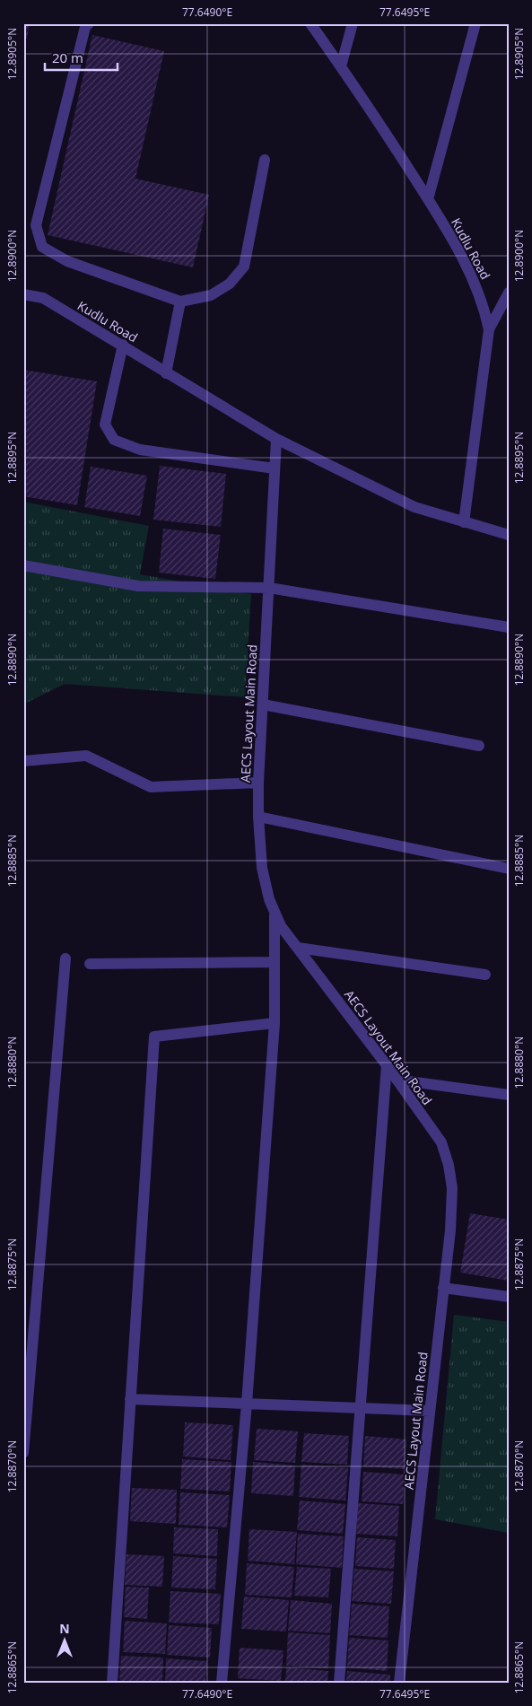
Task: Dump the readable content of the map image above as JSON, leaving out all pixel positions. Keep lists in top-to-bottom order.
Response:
{
  "streets": {
    "street": ["Kudlu Road", "AECS Layout Main Road"]
  },
  "crossings": [
    ["Kudlu Road", "AECS Layout Main Road"]
  ],
  "scale_bar": "20 m",
  "north": "top",
  "coordinates": [
    "77.6490°E",
    "77.6495°E",
    "12.8905°N",
    "12.8900°N",
    "12.8895°N",
    "12.8890°N",
    "12.8885°N",
    "12.8880°N",
    "12.8875°N",
    "12.8870°N",
    "12.8865°N"
  ]
}
